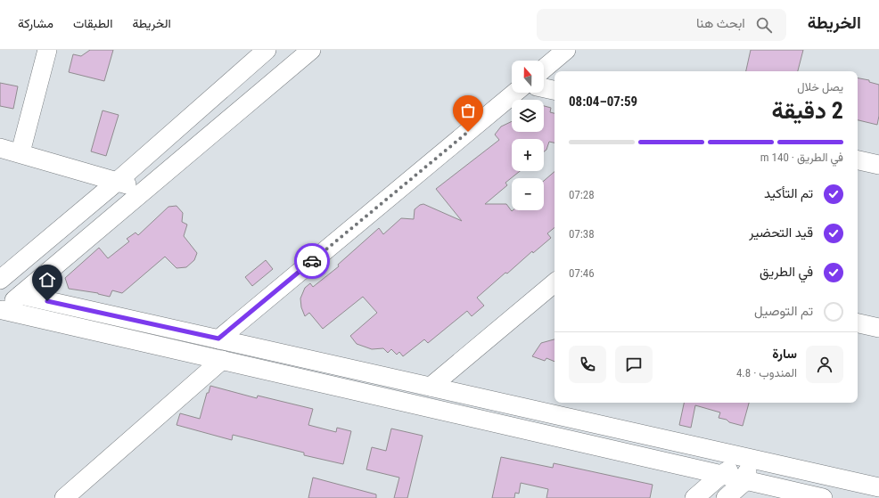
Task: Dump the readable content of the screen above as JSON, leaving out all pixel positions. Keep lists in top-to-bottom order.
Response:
{
  "north": "top",
  "page": {
    "header": "الخريطة",
    "search": "ابحث هنا",
    "nav": ["الخريطة", "الطبقات", "مشاركة"],
    "map_buttons": ["+", "−"],
    "heading": ["2 دقيقة", "يصل خلال", "07:59–08:04"],
    "panel": ["سارة", "المندوب · 4.8"],
    "bar": "في الطريق · 140 m",
    "list": [
      ["تم التأكيد", "07:28"],
      ["قيد التحضير", "07:38"],
      ["في الطريق", "07:46"],
      "تم التوصيل"
    ]
  }
}
